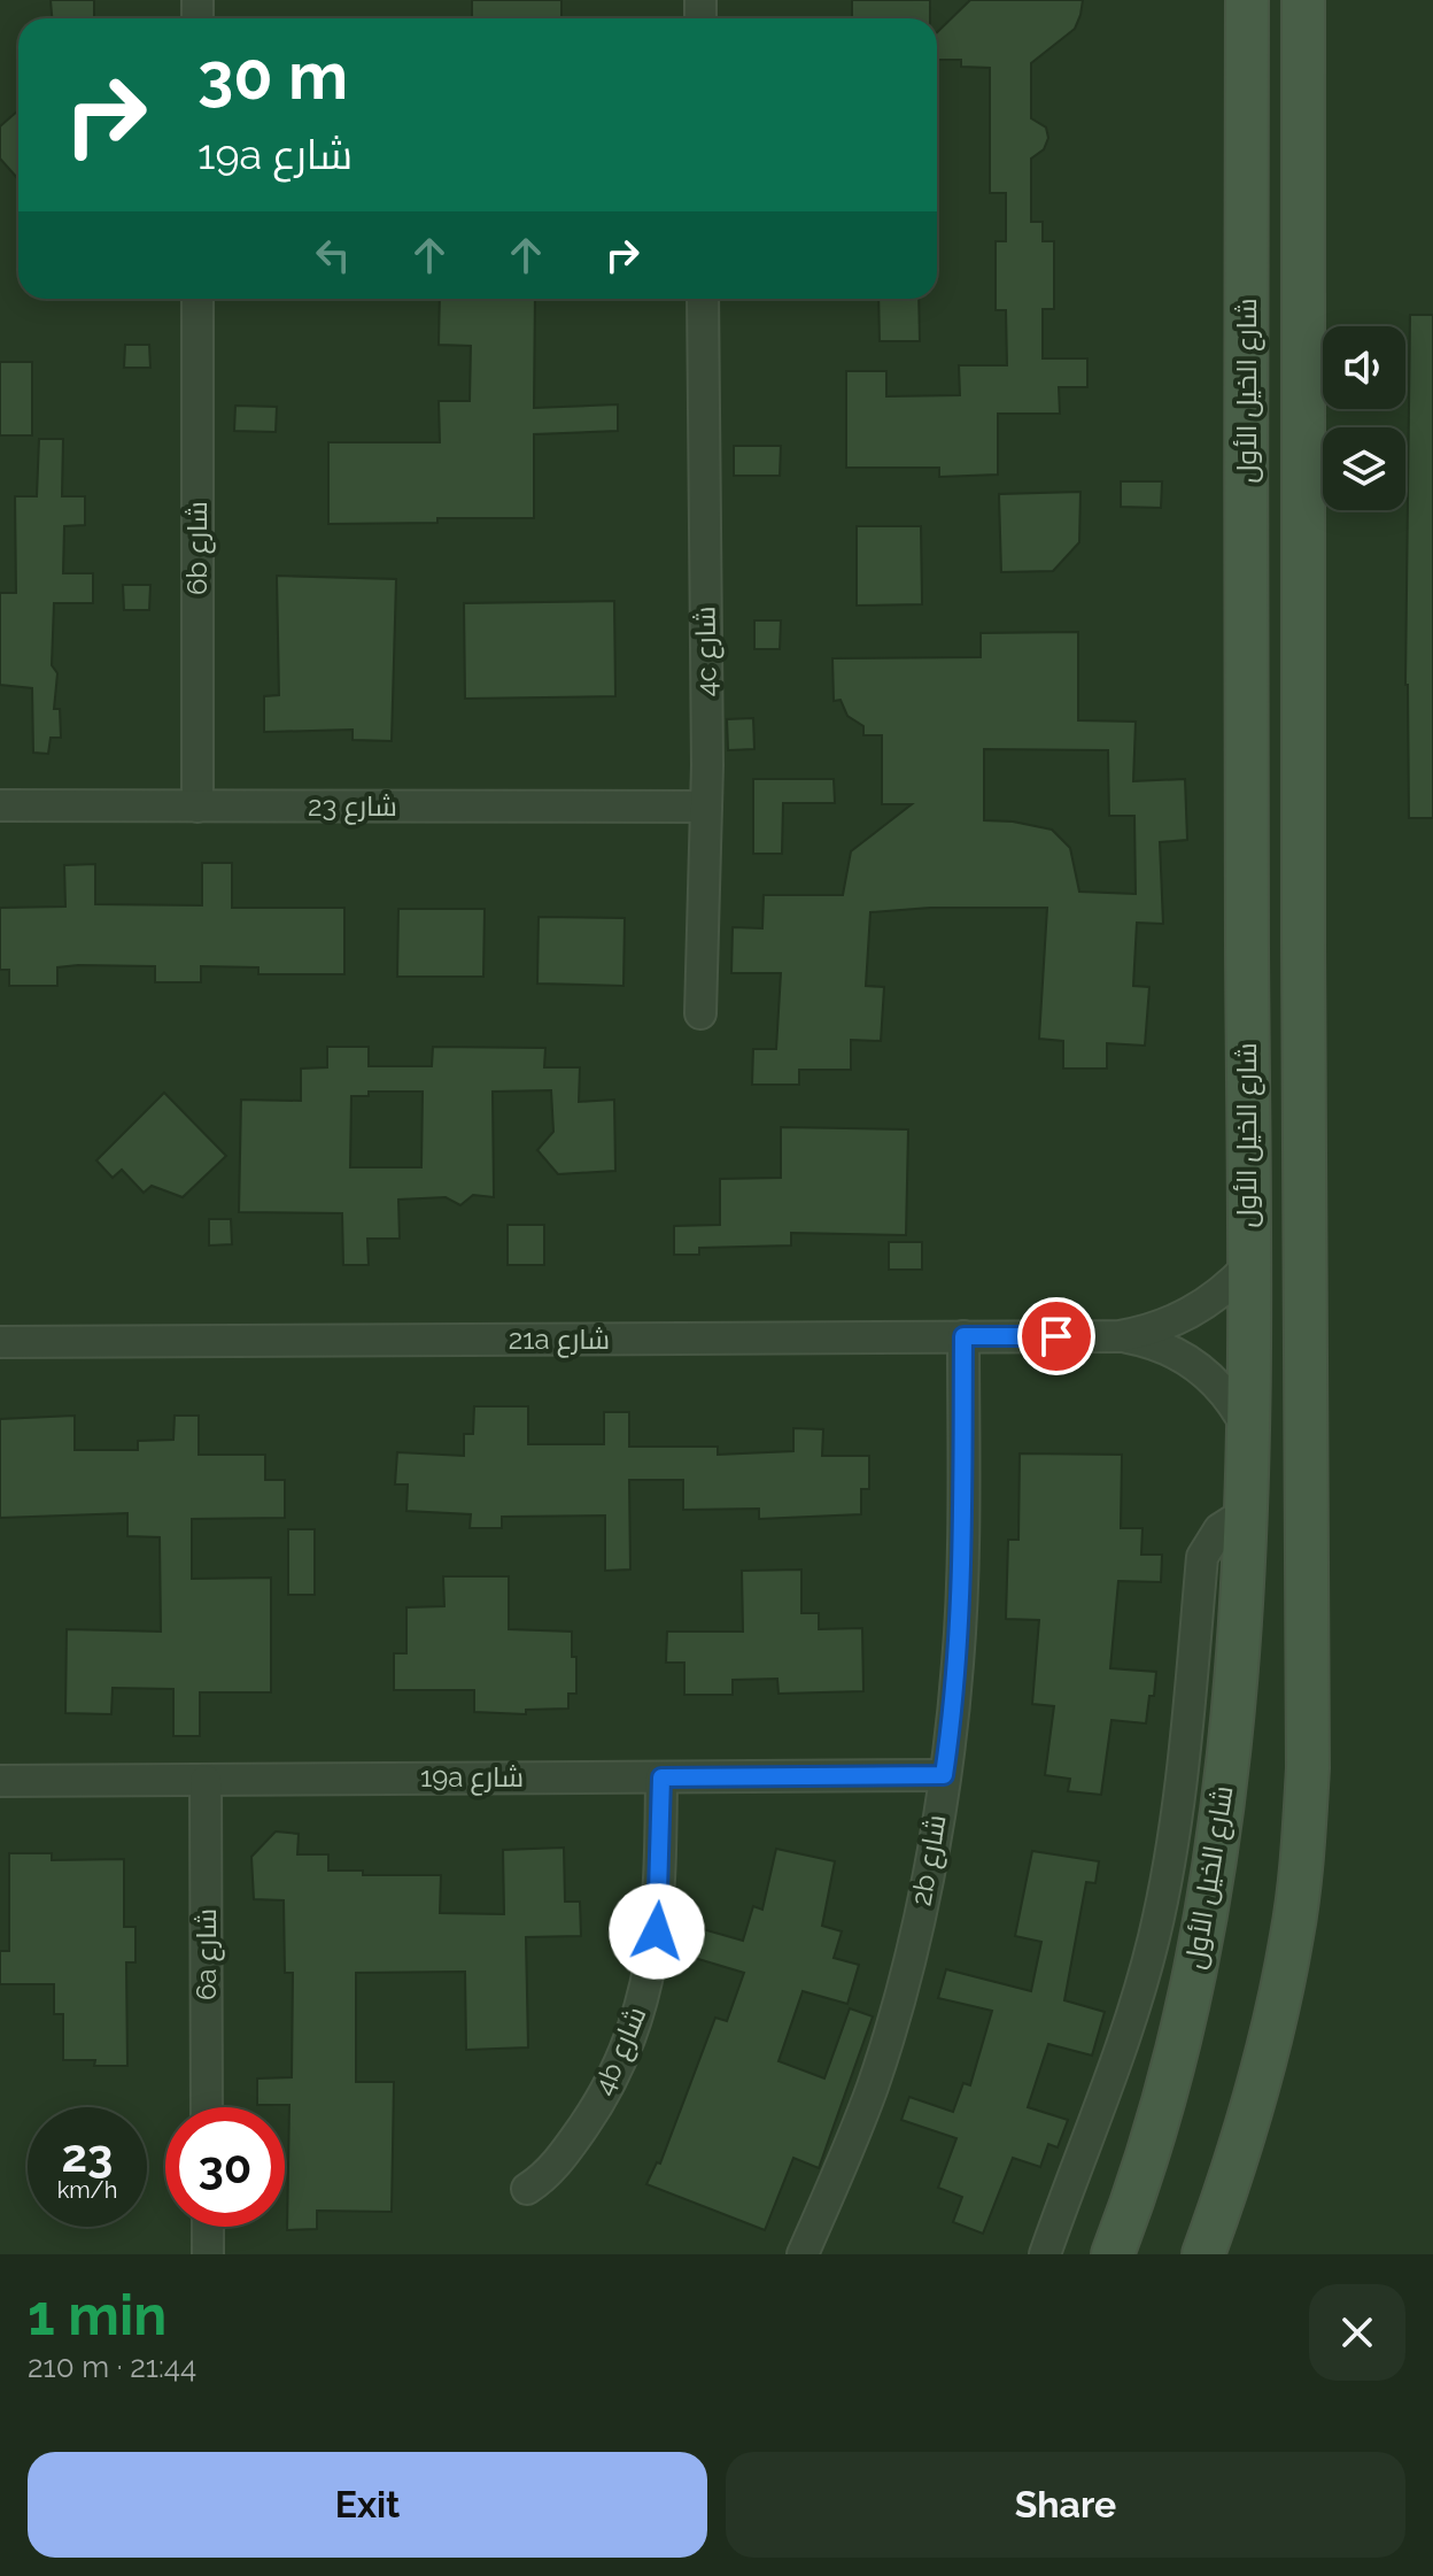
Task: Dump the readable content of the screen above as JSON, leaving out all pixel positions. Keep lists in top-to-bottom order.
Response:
{
  "streets": {
    "main road": ["شارع الخيل الأول"],
    "street": [
      "6b شارع",
      "4c شارع",
      "شارع 23",
      "21a شارع",
      "19a شارع",
      "2b شارع",
      "6a شارع",
      "4b شارع"
    ]
  },
  "crossings": [
    ["شارع الخيل الأول", "21a شارع"],
    ["6b شارع", "شارع 23"],
    ["4c شارع", "شارع 23"],
    ["21a شارع", "2b شارع"],
    ["19a شارع", "2b شارع"],
    ["19a شارع", "6a شارع"],
    ["19a شارع", "4b شارع"]
  ],
  "page": {
    "turn": ["30 m", "19a شارع"],
    "speed": "23 km/h",
    "limit": "30",
    "heading": ["1 min", "210 m · 21:44"],
    "buttons": ["Exit", "Share"]
  }
}
